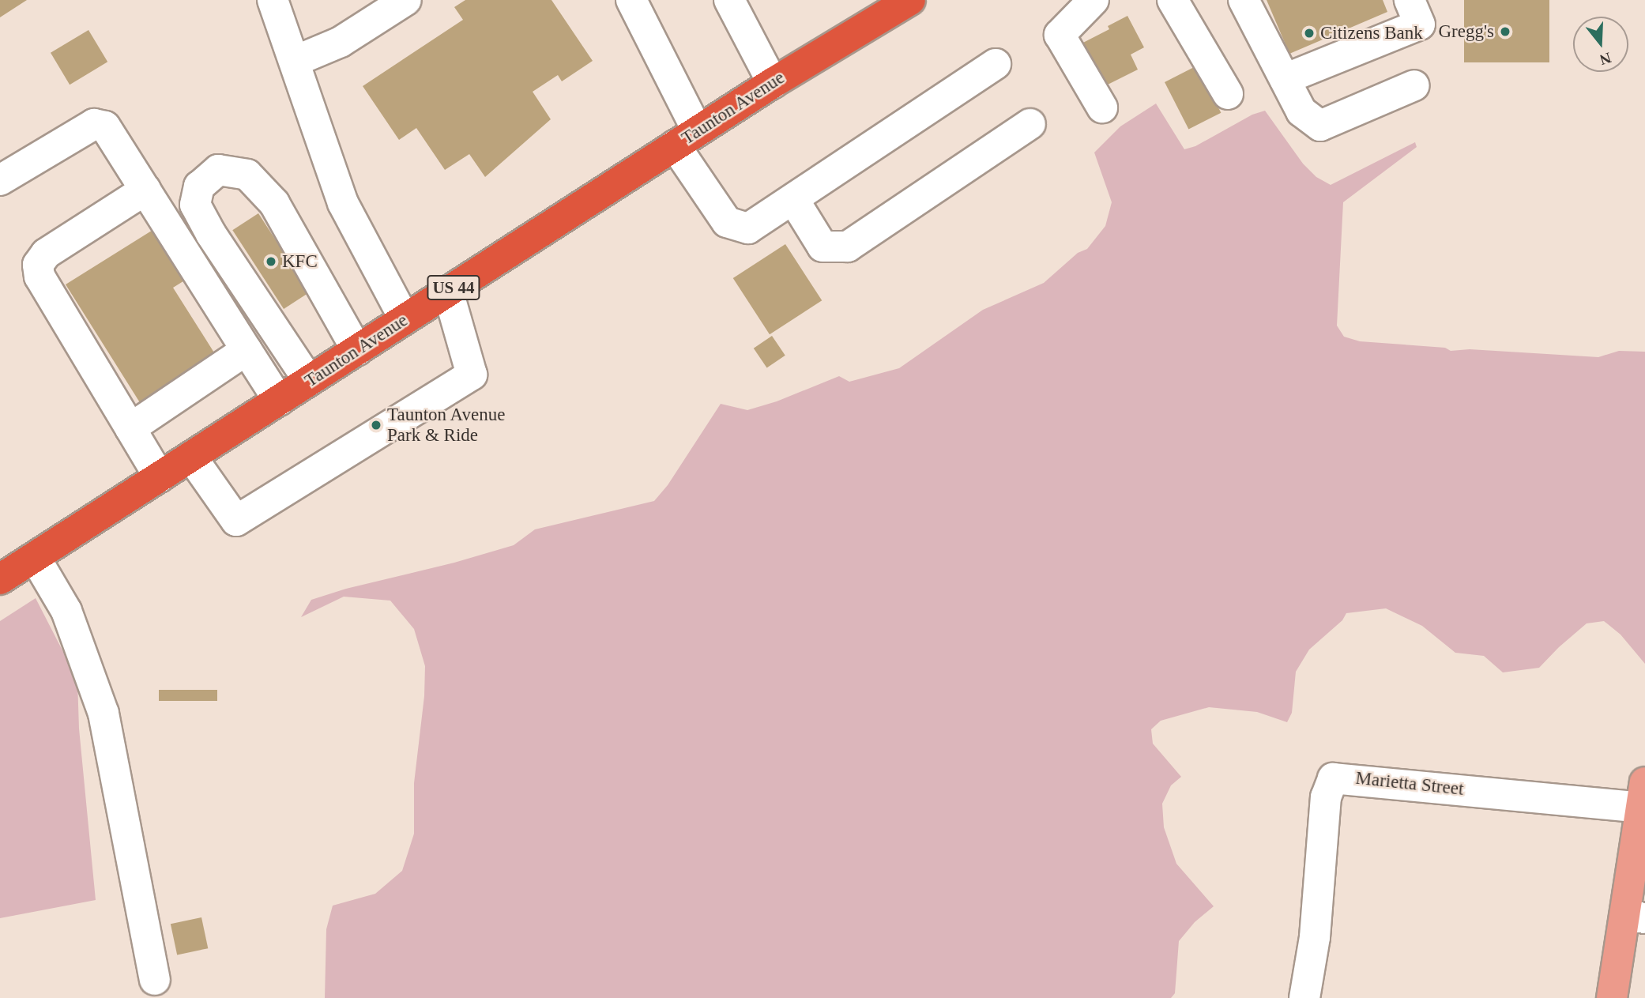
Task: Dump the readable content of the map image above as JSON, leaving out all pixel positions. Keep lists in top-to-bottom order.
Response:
{
  "streets": {
    "highway": ["Taunton Avenue", "US 44"],
    "street": ["Marietta Street"]
  },
  "places": [
    "Gregg's",
    "Citizens Bank",
    "KFC",
    "Taunton Avenue Park & Ride"
  ],
  "north": "bottom"
}
